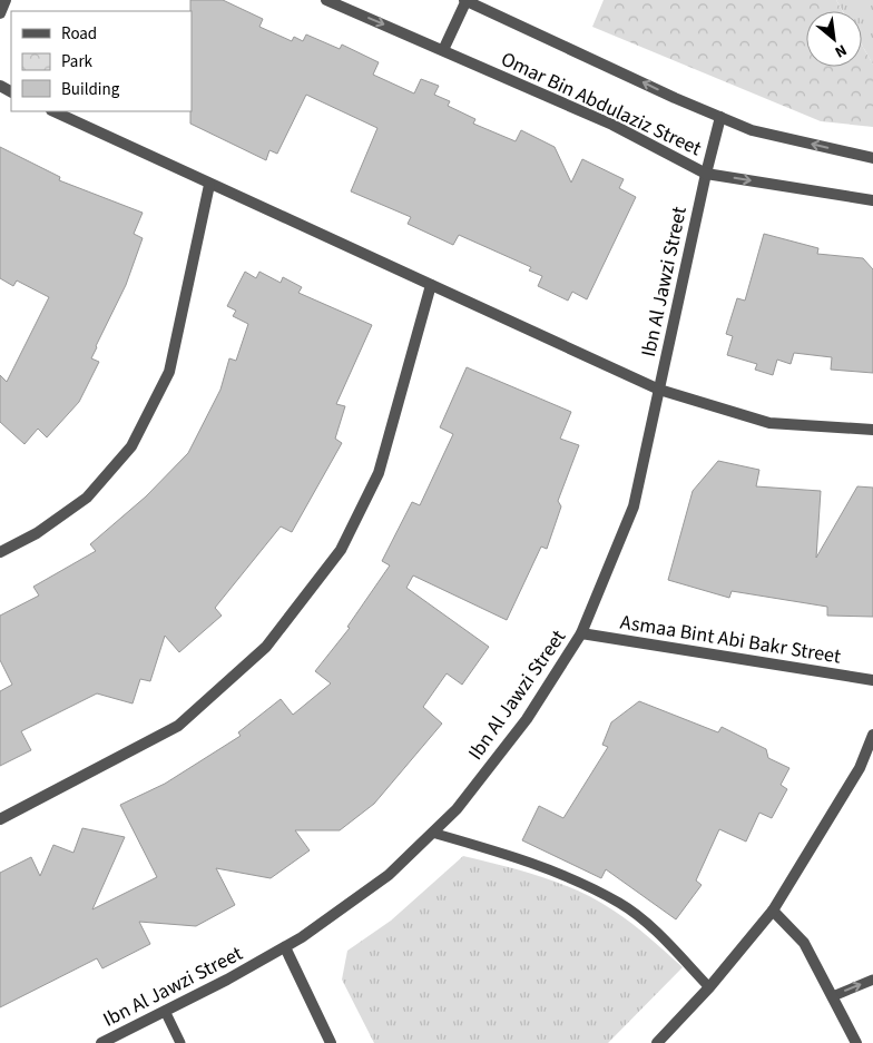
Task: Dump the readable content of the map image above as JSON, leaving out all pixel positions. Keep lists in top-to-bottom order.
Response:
{
  "streets": {
    "street": ["Omar Bin Abdulaziz Street", "Ibn Al Jawzi Street", "Asmaa Bint Abi Bakr Street"]
  },
  "crossings": [
    ["Omar Bin Abdulaziz Street", "Ibn Al Jawzi Street"],
    ["Ibn Al Jawzi Street", "Asmaa Bint Abi Bakr Street"]
  ],
  "legend": ["Road", "Park", "Building"],
  "north": "bottom right"
}
